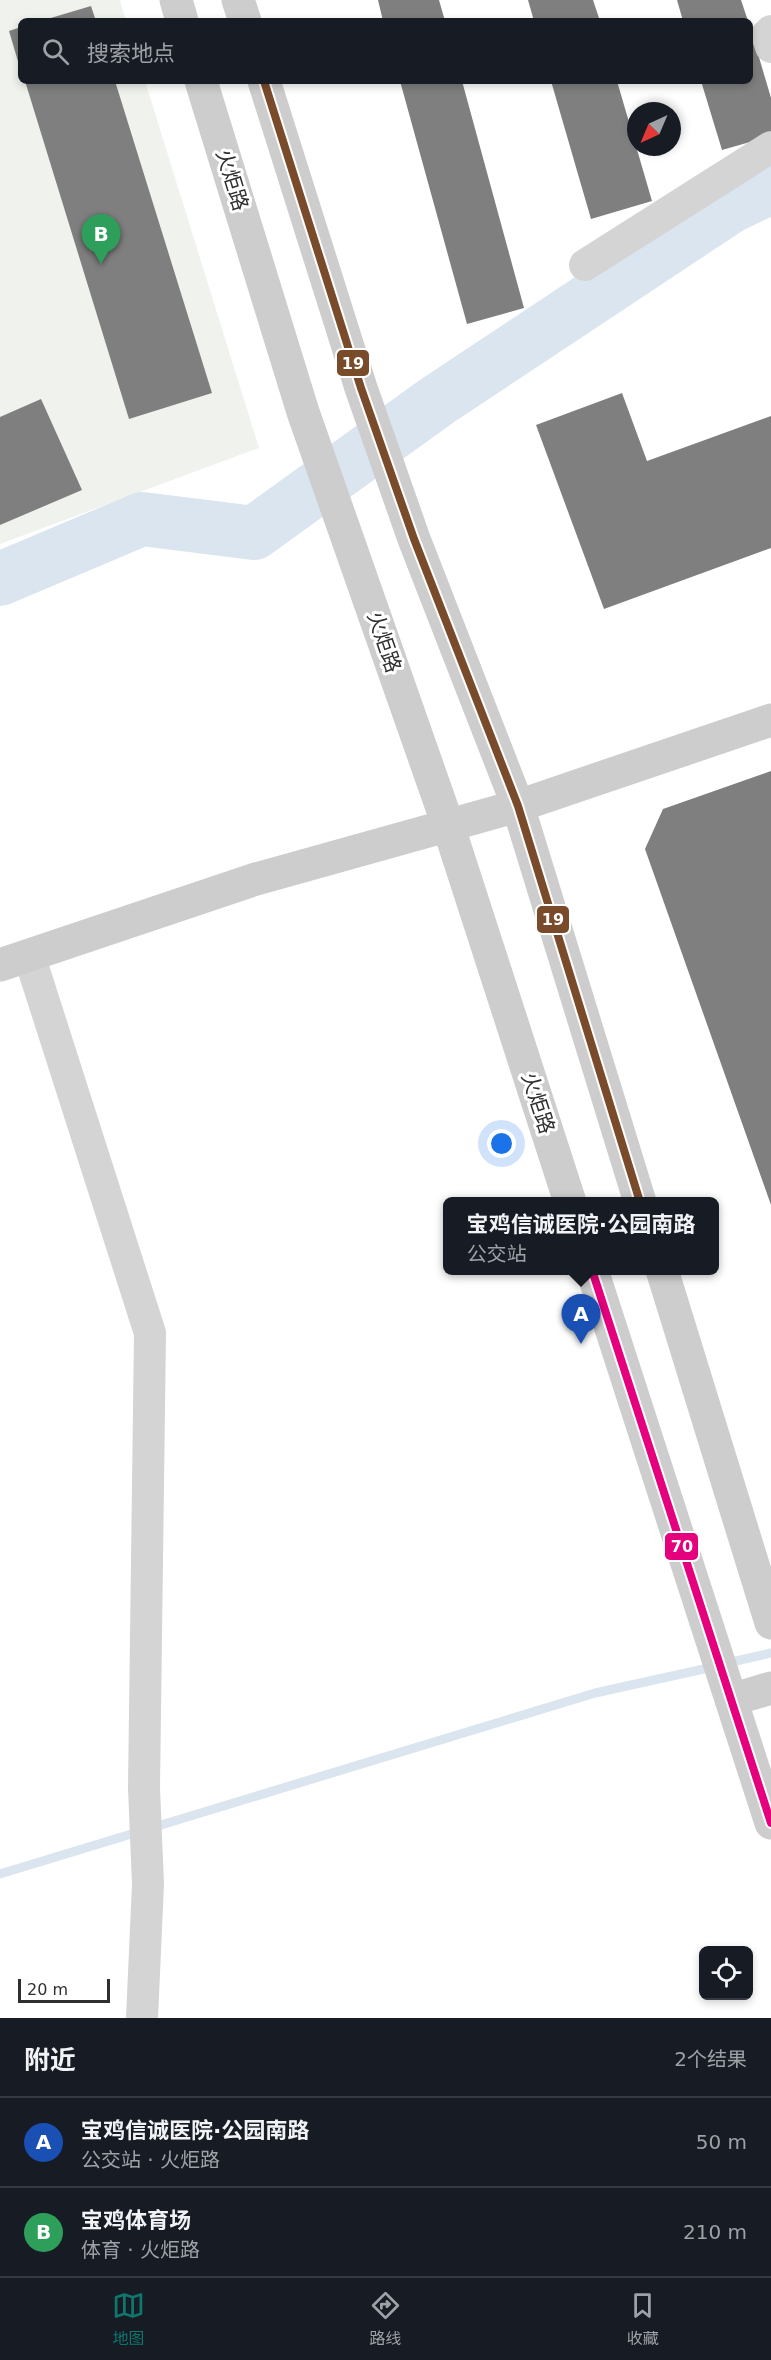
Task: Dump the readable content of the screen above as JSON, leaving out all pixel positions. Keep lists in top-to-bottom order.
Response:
{
  "streets": {
    "main road": ["火炬路"]
  },
  "lines": ["transit line 19", "transit line 70"],
  "scale_bar": "20 m",
  "north": "bottom left",
  "page": {
    "search": "搜索地点",
    "pins": ["B", "A"],
    "popup": ["宝鸡信诚医院·公园南路", "公交站"],
    "scale": "20 m",
    "heading": ["附近", "2个结果"],
    "list": [
      {
        "mark": "A",
        "name": "宝鸡信诚医院·公园南路",
        "note": "公交站 · 火炬路",
        "value": "50 m"
      },
      {
        "mark": "B",
        "name": "宝鸡体育场",
        "note": "体育 · 火炬路",
        "value": "210 m"
      }
    ],
    "nav": ["地图", "路线", "收藏"]
  }
}
